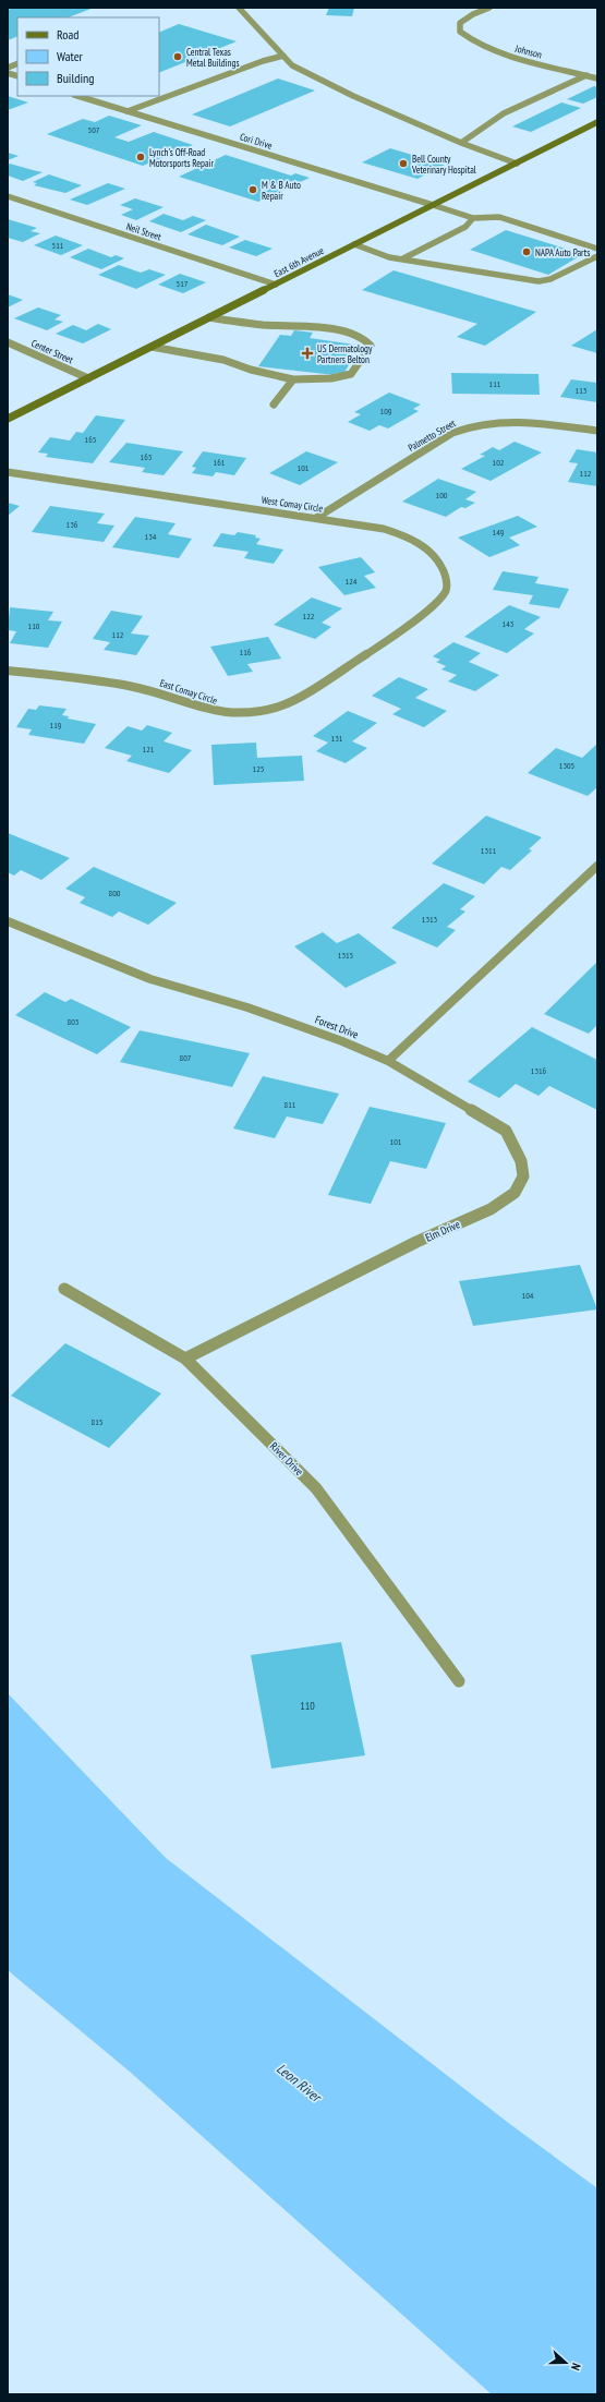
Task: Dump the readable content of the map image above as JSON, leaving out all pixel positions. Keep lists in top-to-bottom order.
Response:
{
  "streets": {
    "main road": ["East 6th Avenue"],
    "street": [
      "Johnson",
      "Cori Drive",
      "Neil Street",
      "Center Street",
      "Palmetto Street",
      "West Comay Circle",
      "East Comay Circle",
      "Forest Drive",
      "Elm Drive",
      "River Drive"
    ]
  },
  "crossings": [
    ["Cori Drive", "East 6th Avenue"],
    ["Neil Street", "East 6th Avenue"],
    ["East 6th Avenue", "Center Street"],
    ["Palmetto Street", "West Comay Circle"],
    ["West Comay Circle", "East Comay Circle"],
    ["Forest Drive", "Elm Drive"],
    ["Elm Drive", "River Drive"]
  ],
  "water": ["Leon River"],
  "places": {
    "other": [
      "Central Texas Metal Buildings",
      "Lynch's Off-Road Motorsports Repair",
      "Bell County Veterinary Hospital",
      "M & B Auto Repair",
      "NAPA Auto Parts"
    ],
    "health": ["US Dermatology Partners Belton"]
  },
  "house_numbers": [
    "507",
    "511",
    "517",
    "111",
    "113",
    "109",
    "165",
    "163",
    "161",
    "102",
    "101",
    "112",
    "100",
    "136",
    "149",
    "134",
    "124",
    "122",
    "143",
    "110",
    "112",
    "116",
    "119",
    "131",
    "121",
    "1305",
    "125",
    "1311",
    "800",
    "1313",
    "1315",
    "803",
    "807",
    "1316",
    "811",
    "101",
    "104",
    "815",
    "110"
  ],
  "legend": ["Road", "Water", "Building"],
  "north": "right"
}
